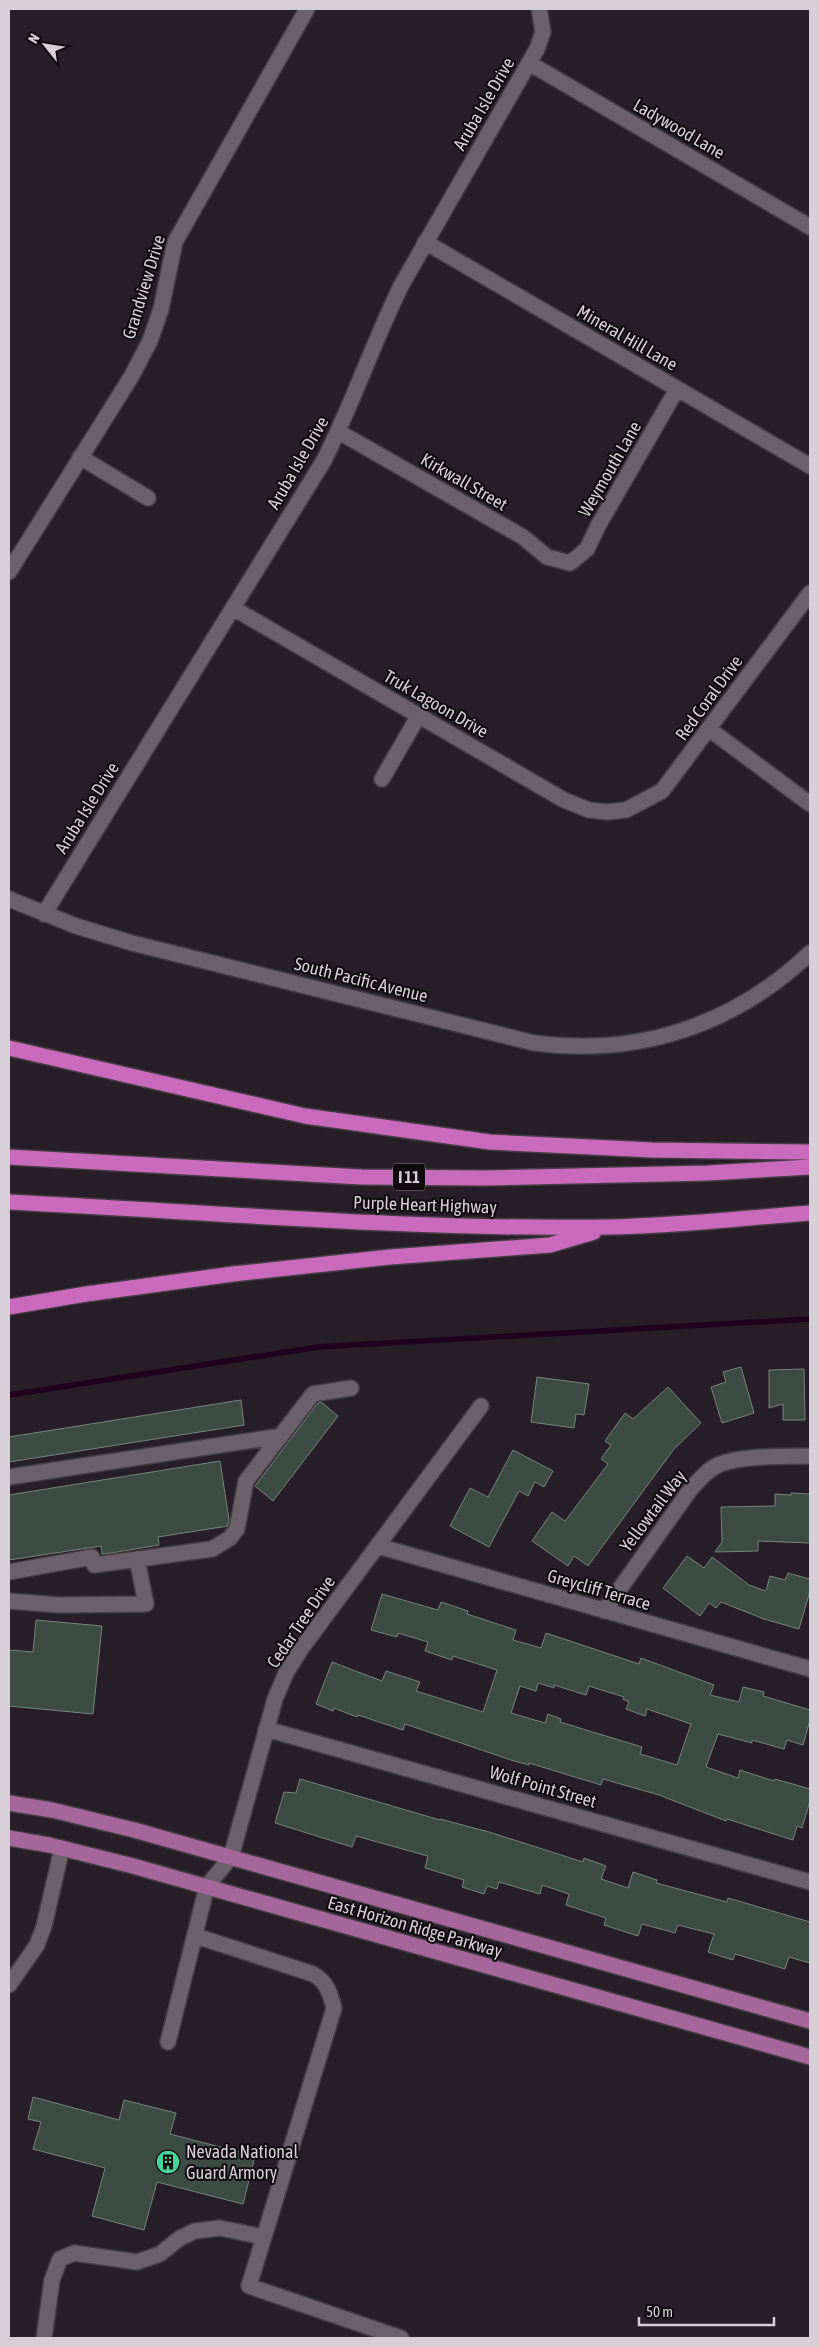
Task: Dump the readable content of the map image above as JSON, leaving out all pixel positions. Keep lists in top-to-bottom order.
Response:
{
  "streets": {
    "highway": ["I 11", "Purple Heart Highway"],
    "main road": ["East Horizon Ridge Parkway"],
    "street": [
      "Aruba Isle Drive",
      "Ladywood Lane",
      "Grandview Drive",
      "Mineral Hill Lane",
      "Weymouth Lane",
      "Kirkwall Street",
      "Red Coral Drive",
      "Truk Lagoon Drive",
      "South Pacific Avenue",
      "Yellowtail Way",
      "Greycliff Terrace",
      "Cedar Tree Drive",
      "Wolf Point Street"
    ]
  },
  "crossings": [
    ["Aruba Isle Drive", "Ladywood Lane"],
    ["Aruba Isle Drive", "Mineral Hill Lane"],
    ["Aruba Isle Drive", "Kirkwall Street"],
    ["Aruba Isle Drive", "Truk Lagoon Drive"],
    ["Aruba Isle Drive", "South Pacific Avenue"],
    ["Mineral Hill Lane", "Weymouth Lane"],
    ["Weymouth Lane", "Kirkwall Street"],
    ["Red Coral Drive", "Truk Lagoon Drive"],
    ["Yellowtail Way", "Greycliff Terrace"],
    ["Greycliff Terrace", "Cedar Tree Drive"],
    ["Cedar Tree Drive", "Wolf Point Street"],
    ["Cedar Tree Drive", "East Horizon Ridge Parkway"]
  ],
  "places": {
    "building": ["Nevada National Guard Armory"]
  },
  "scale_bar": "50 m",
  "north": "top left"
}
